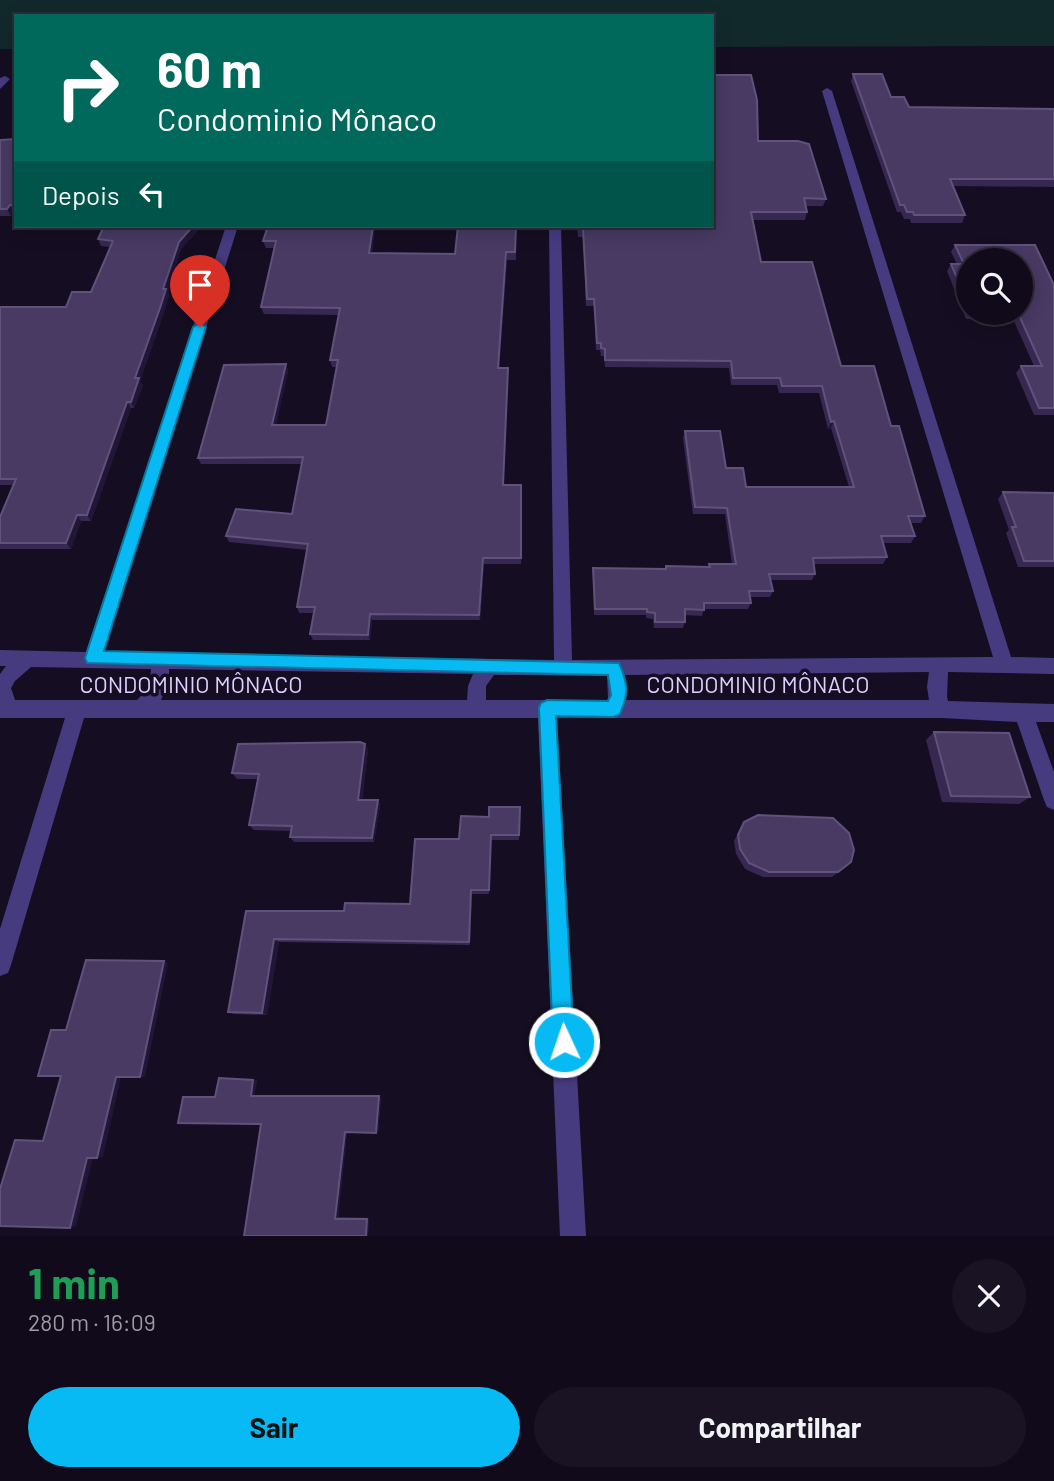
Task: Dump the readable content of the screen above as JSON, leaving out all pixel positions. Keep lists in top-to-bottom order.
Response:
{
  "streets": {
    "street": ["CONDOMINIO MÔNACO"]
  },
  "page": {
    "turn": ["60 m", "Condominio Mônaco"],
    "then": "Depois",
    "heading": ["1 min", "280 m · 16:09"],
    "buttons": ["Sair", "Compartilhar"]
  }
}
